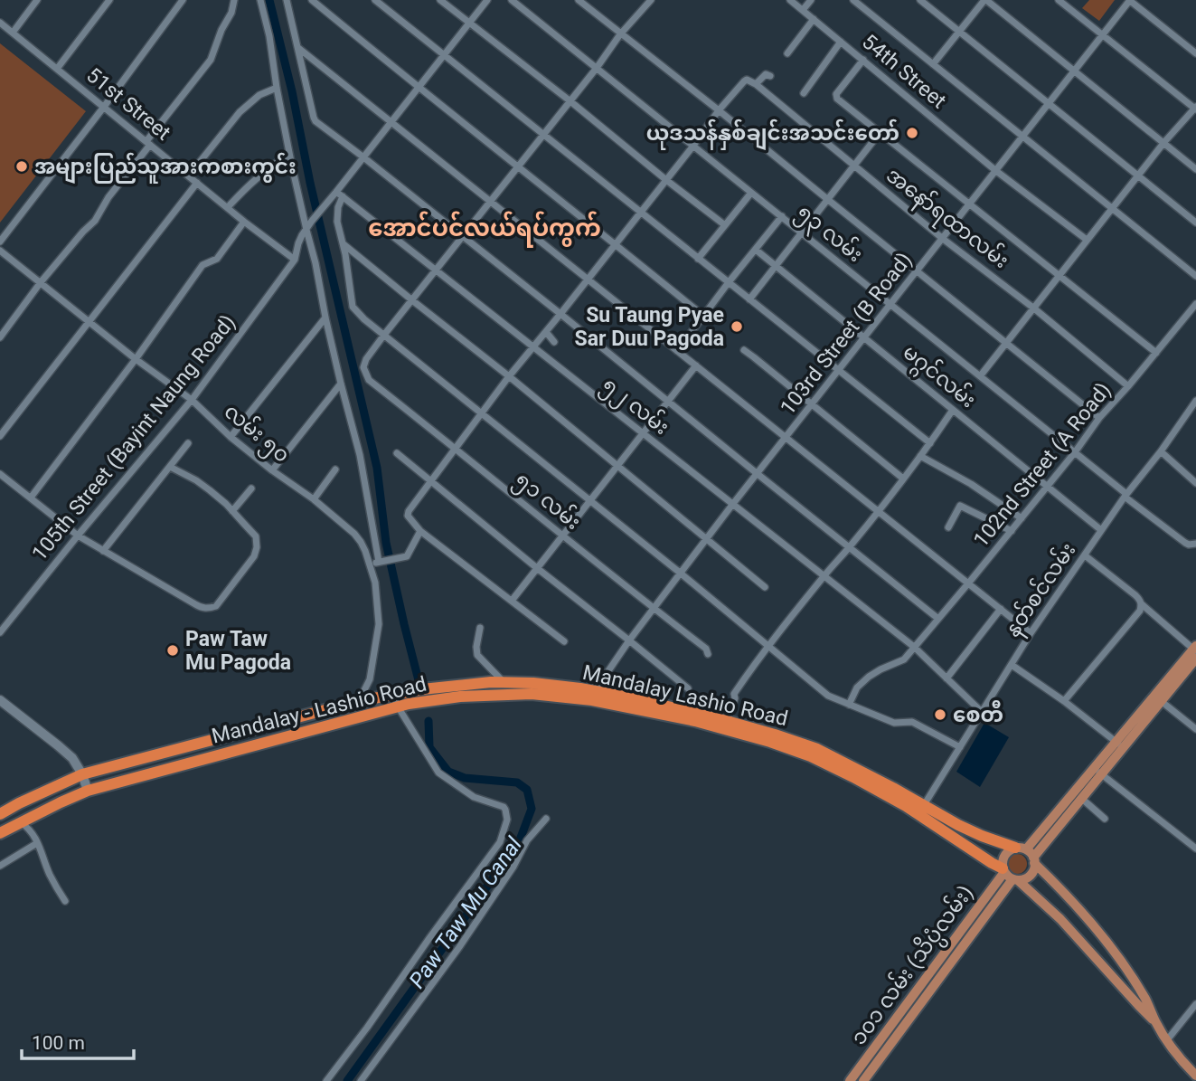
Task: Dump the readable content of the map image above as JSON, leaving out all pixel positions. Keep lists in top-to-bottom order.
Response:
{
  "streets": {
    "highway": ["Mandalay Lashio Road", "Mandalay - Lashio Road"],
    "main road": ["၁၀၁ လမ်း (သိပ္ပံလမ်း)"],
    "street": [
      "54th Street",
      "51st Street",
      "အနော်ရထာလမ်း",
      "၅၃ လမ်း",
      "103rd Street (B Road)",
      "မဂ္ဂင်လမ်း",
      "၅၂ လမ်း",
      "လမ်း ၅၀",
      "105th Street (Bayint Naung Road)",
      "102nd Street (A Road)",
      "၅၁ လမ်း",
      "နတ်စင်လမ်း"
    ]
  },
  "crossings": [
    ["54th Street", "103rd Street (B Road)"],
    ["51st Street", "105th Street (Bayint Naung Road)"],
    ["အနော်ရထာလမ်း", "103rd Street (B Road)"],
    ["အနော်ရထာလမ်း", "102nd Street (A Road)"],
    ["၅၃ လမ်း", "103rd Street (B Road)"],
    ["၅၃ လမ်း", "102nd Street (A Road)"],
    ["၅၃ လမ်း", "နတ်စင်လမ်း"],
    ["103rd Street (B Road)", "မဂ္ဂင်လမ်း"],
    ["103rd Street (B Road)", "၅၂ လမ်း"],
    ["103rd Street (B Road)", "၅၁ လမ်း"],
    ["103rd Street (B Road)", "Mandalay Lashio Road"],
    ["103rd Street (B Road)", "Mandalay - Lashio Road"],
    ["မဂ္ဂင်လမ်း", "102nd Street (A Road)"],
    ["မဂ္ဂင်လမ်း", "နတ်စင်လမ်း"],
    ["၅၂ လမ်း", "105th Street (Bayint Naung Road)"],
    ["၅၂ လမ်း", "102nd Street (A Road)"],
    ["၅၂ လမ်း", "နတ်စင်လမ်း"],
    ["လမ်း ၅၀", "105th Street (Bayint Naung Road)"],
    ["လမ်း ၅၀", "Mandalay Lashio Road"],
    ["နတ်စင်လမ်း", "Mandalay Lashio Road"],
    ["Mandalay Lashio Road", "Mandalay - Lashio Road"],
    ["Mandalay Lashio Road", "၁၀၁ လမ်း (သိပ္ပံလမ်း)"],
    ["Mandalay - Lashio Road", "၁၀၁ လမ်း (သိပ္ပံလမ်း)"]
  ],
  "districts": ["အောင်ပင်လယ်ရပ်ကွက်"],
  "water": ["Paw Taw Mu Canal"],
  "places": [
    "ယုဒသန်နှစ်ချင်းအသင်းတော်",
    "အများပြည်သူအားကစားကွင်း",
    "Su Taung Pyae Sar Duu Pagoda",
    "Paw Taw Mu Pagoda",
    "စေတီ"
  ],
  "scale_bar": "100 m"
}
